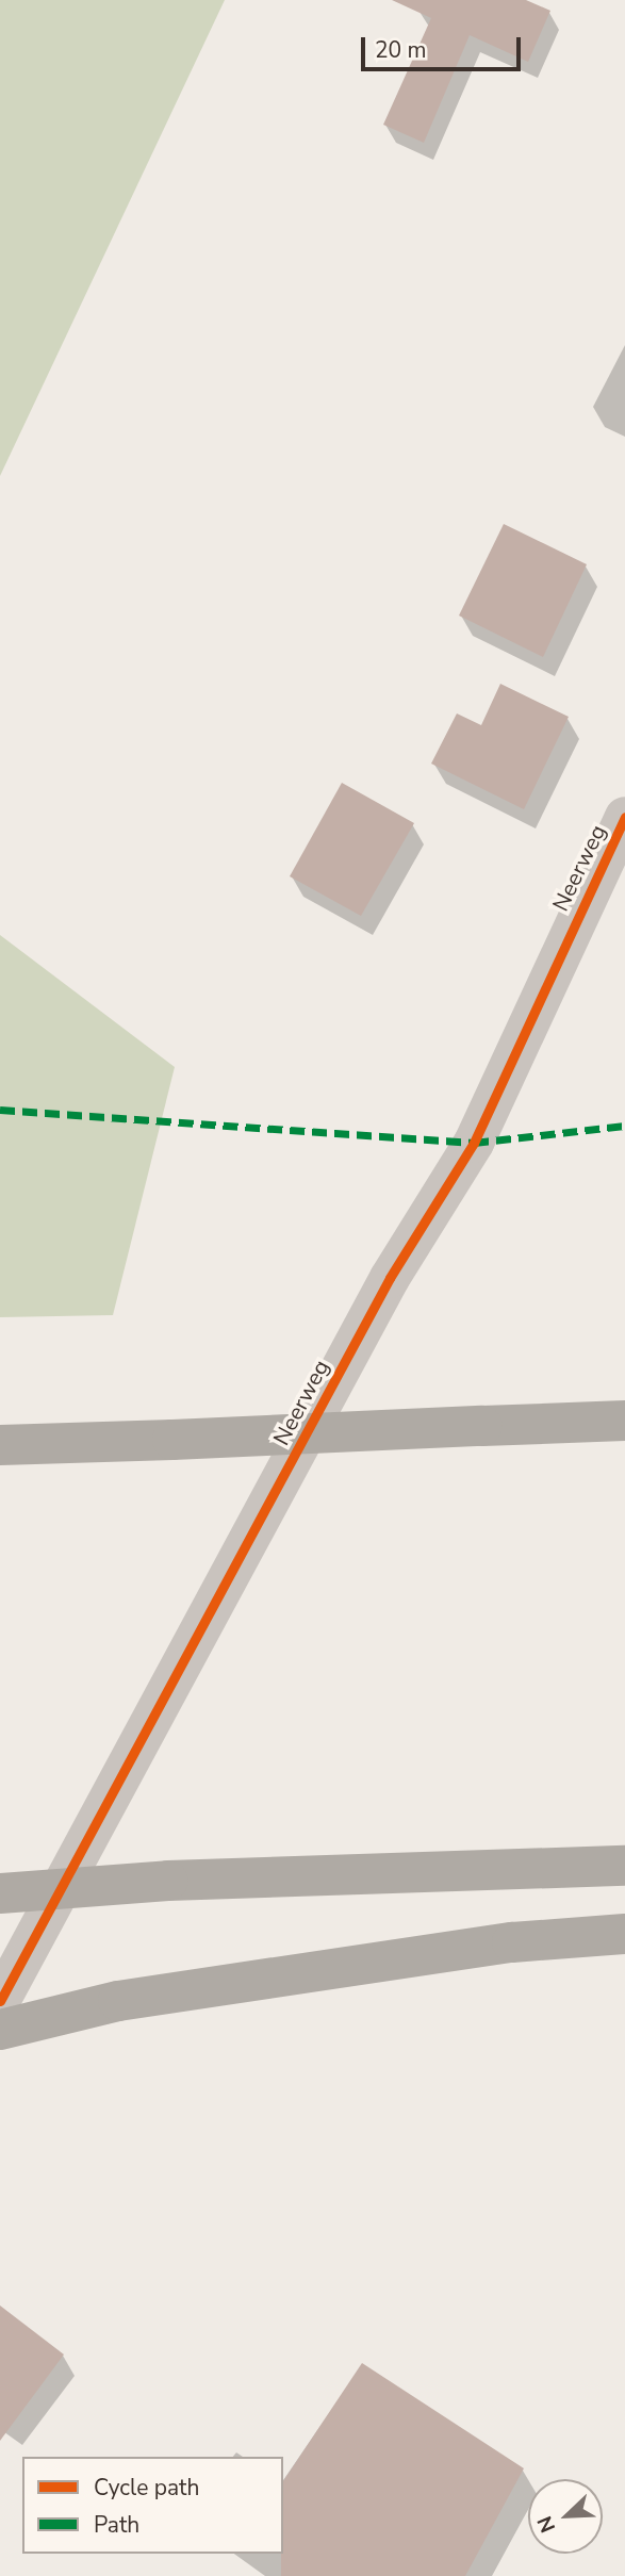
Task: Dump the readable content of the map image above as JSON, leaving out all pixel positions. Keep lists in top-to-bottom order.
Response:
{
  "streets": {
    "street": ["Neerweg"]
  },
  "legend": ["Cycle path", "Path"],
  "scale_bar": "20 m",
  "north": "bottom left"
}
